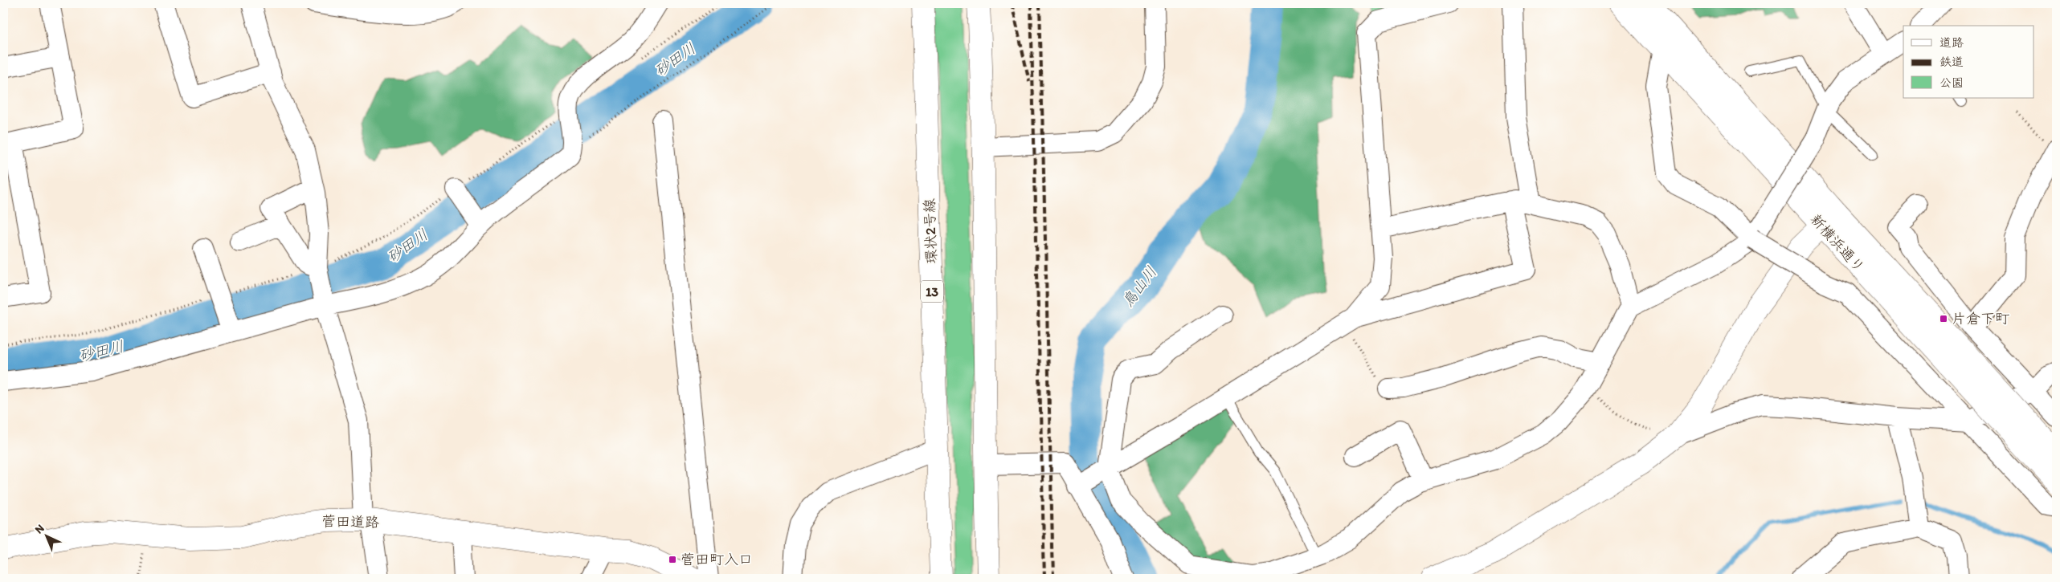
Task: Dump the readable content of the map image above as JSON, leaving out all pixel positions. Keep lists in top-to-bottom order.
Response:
{
  "streets": {
    "street": [
      "環状2号線",
      "新横浜通り",
      "13",
      "菅田道路"
    ]
  },
  "water": ["砂田川", "鳥山川"],
  "places": {
    "transit": ["片倉下町", "菅田町入口"]
  },
  "legend": ["道路", "鉄道", "公園"],
  "north": "top left"
}
